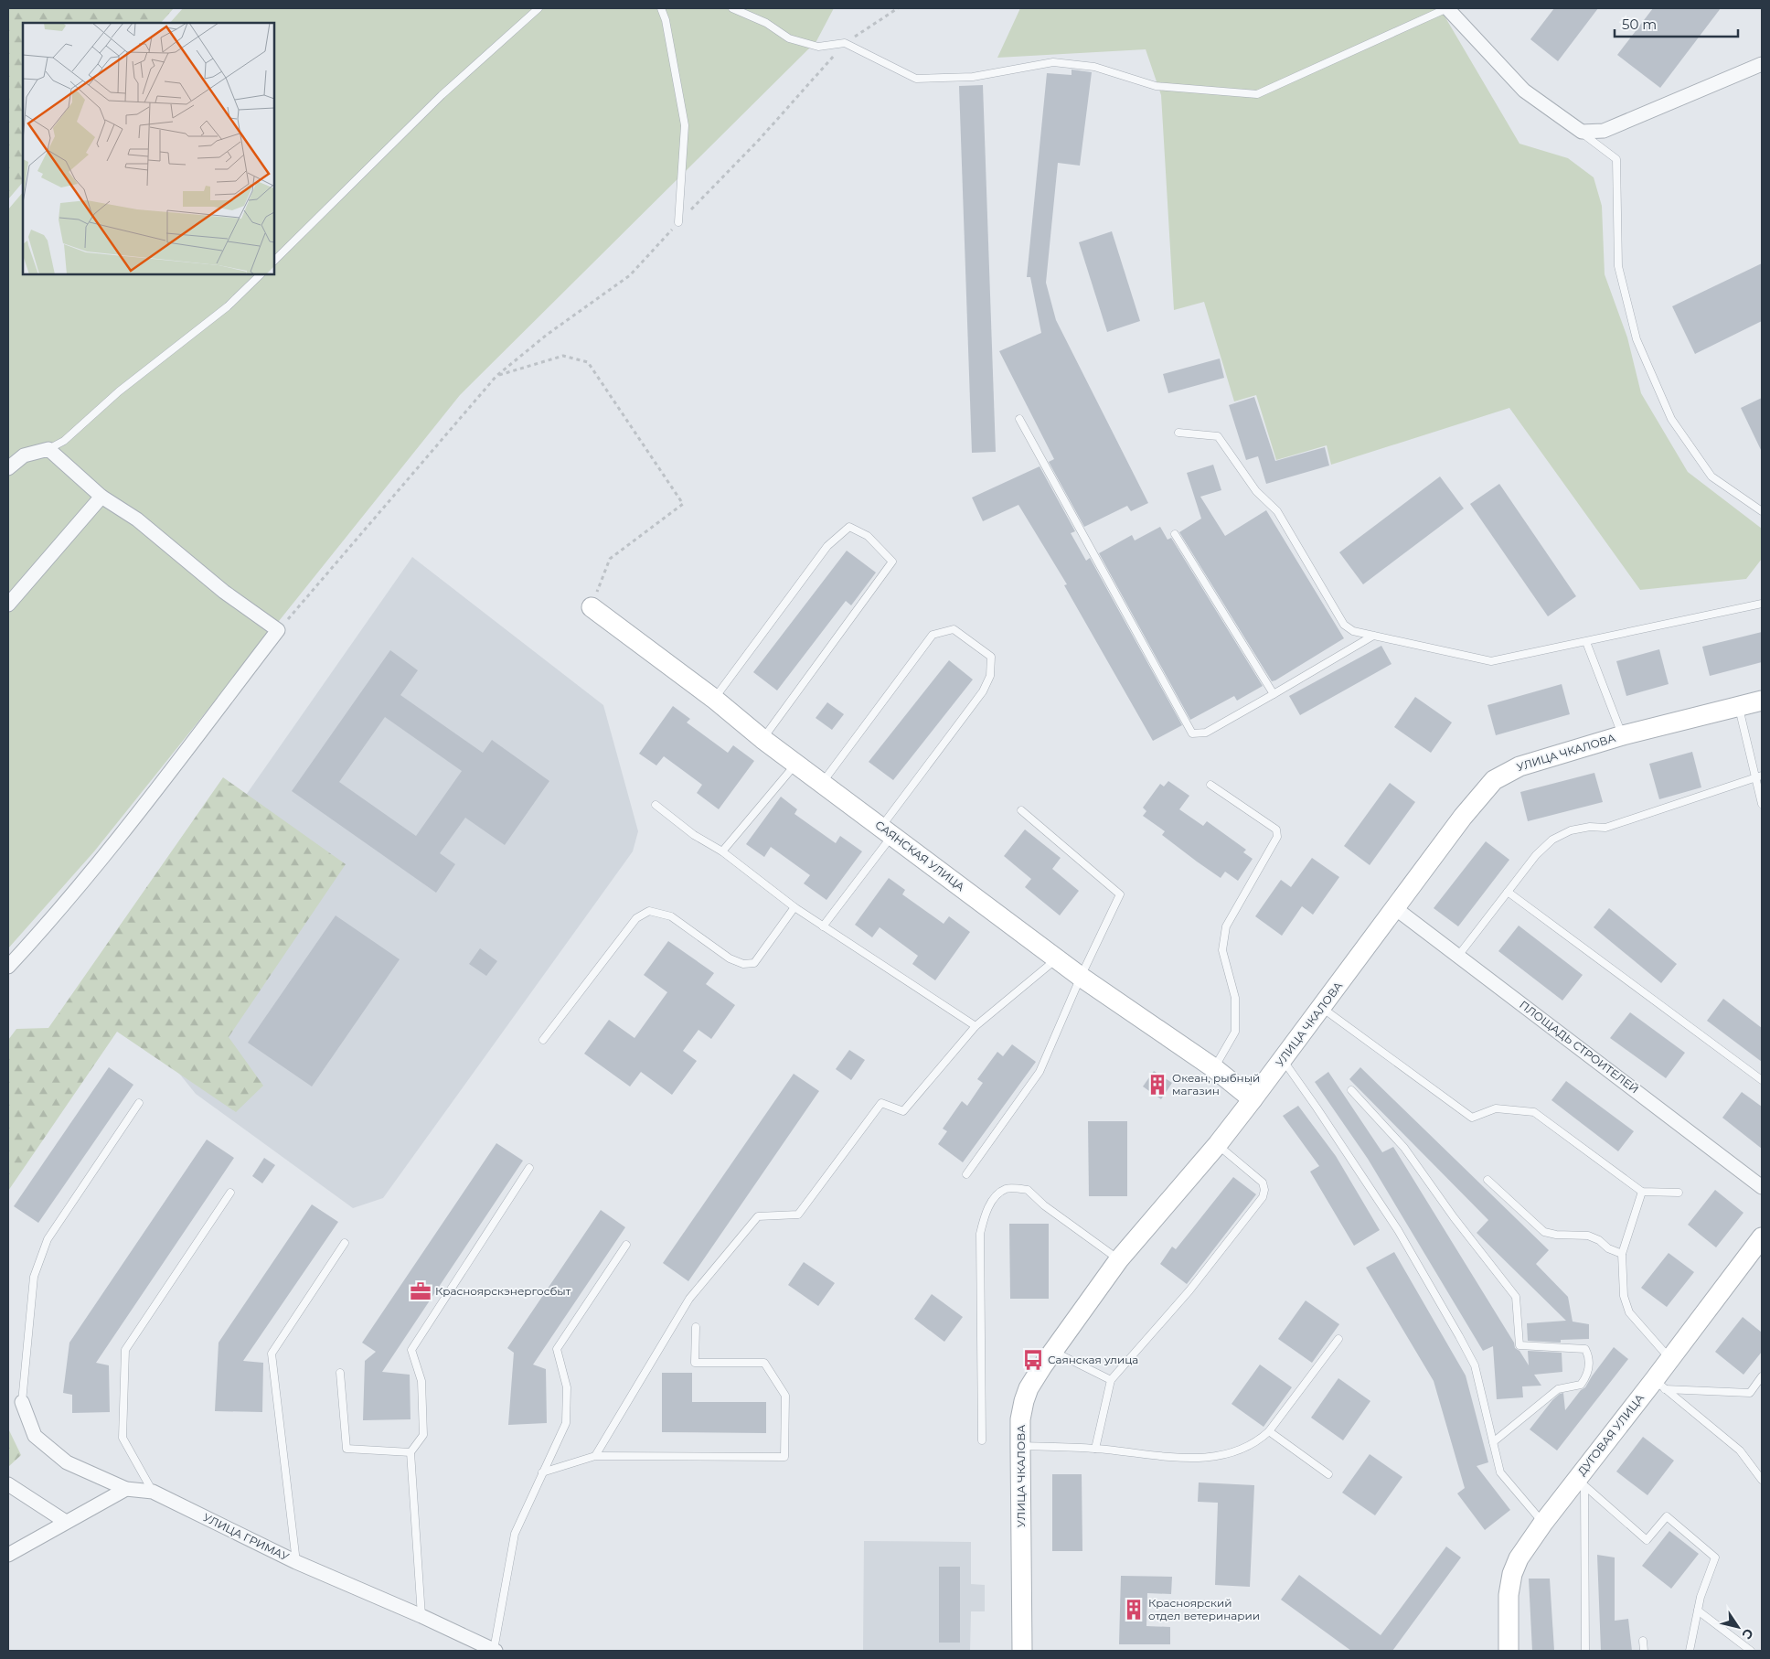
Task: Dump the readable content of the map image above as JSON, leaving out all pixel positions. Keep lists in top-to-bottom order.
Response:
{
  "streets": {
    "main road": ["УЛИЦА ЧКАЛОВА", "САЯНСКАЯ УЛИЦА", "ДУГОВАЯ УЛИЦА"],
    "street": ["ПЛОЩАДЬ СТРОИТЕЛЕЙ", "УЛИЦА ГРИМАУ"]
  },
  "crossings": [
    ["УЛИЦА ЧКАЛОВА", "САЯНСКАЯ УЛИЦА"],
    ["УЛИЦА ЧКАЛОВА", "ПЛОЩАДЬ СТРОИТЕЛЕЙ"]
  ],
  "places": {
    "building": ["Океан, рыбный магазин", "Красноярский отдел ветеринарии"],
    "office": ["Красноярскэнергосбыт"],
    "bus stop": ["Саянская улица"]
  },
  "scale_bar": "50 m",
  "north": "bottom right"
}
